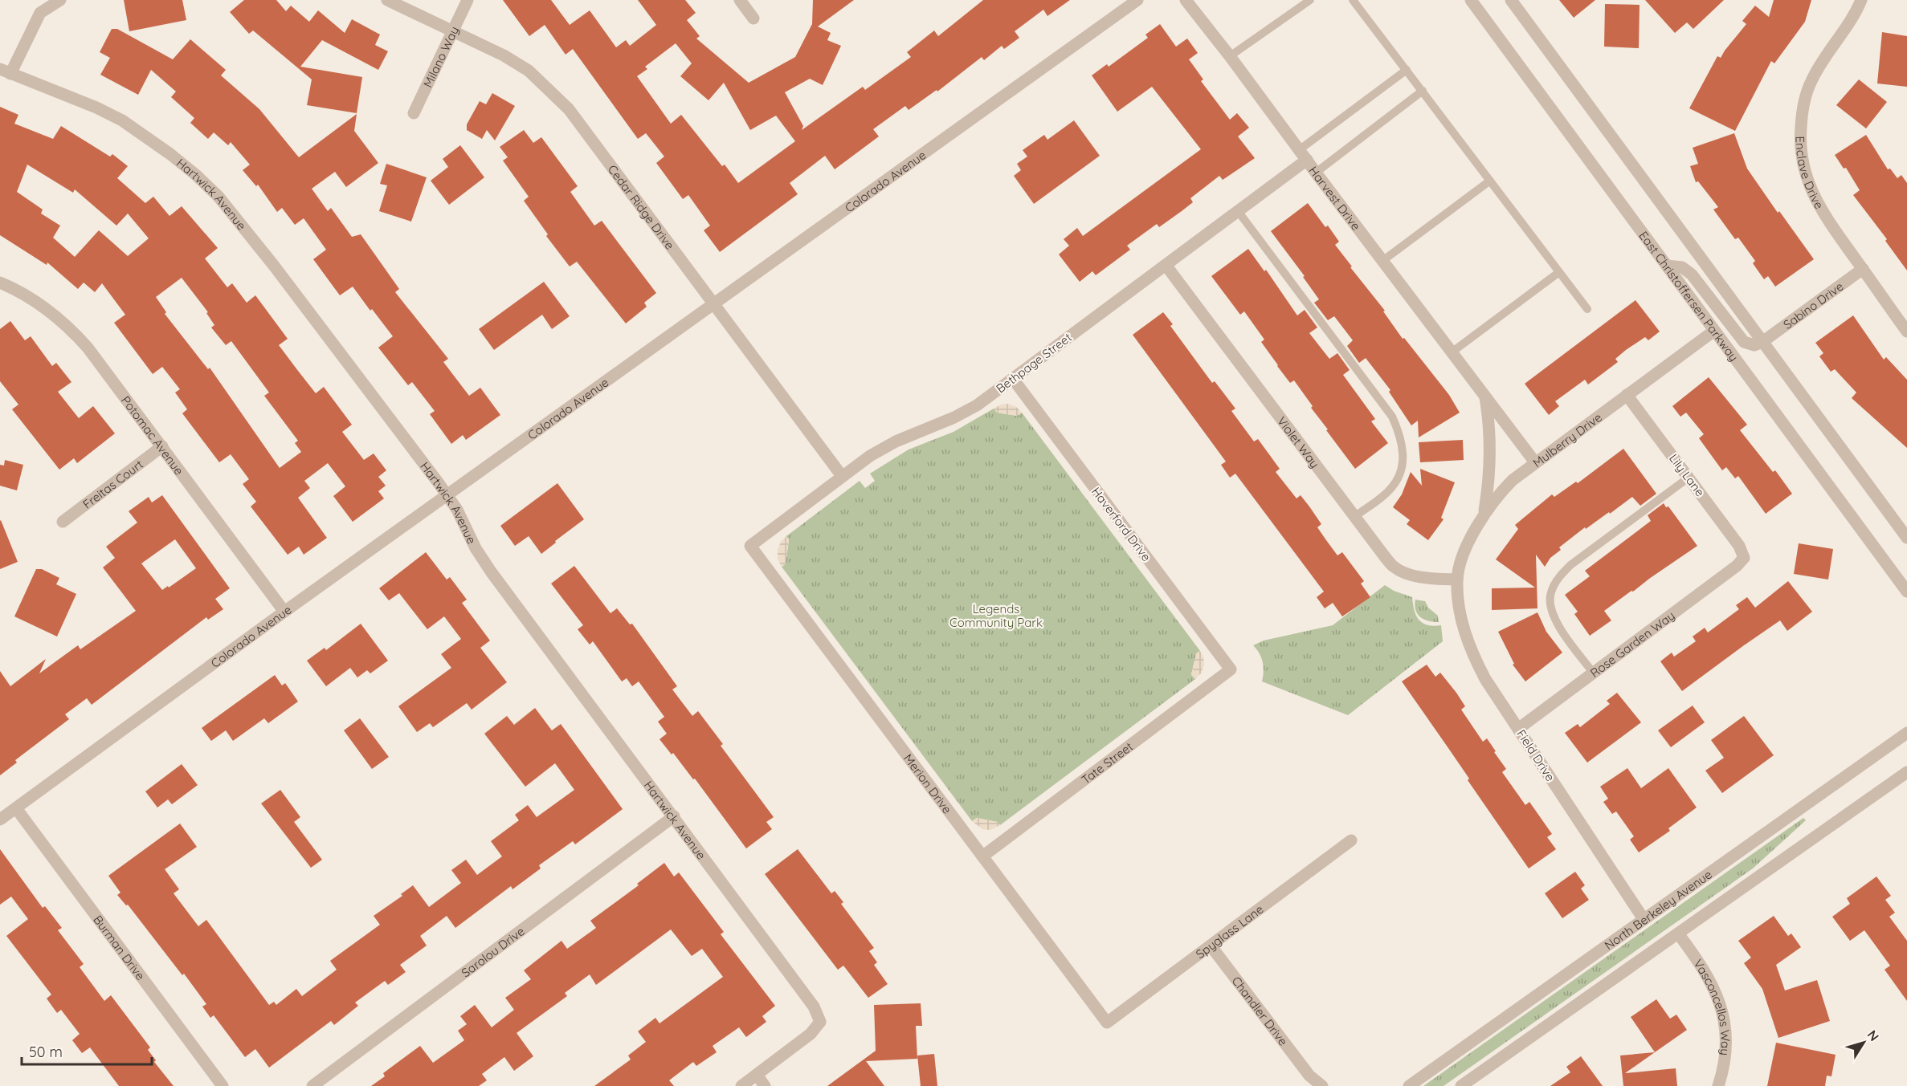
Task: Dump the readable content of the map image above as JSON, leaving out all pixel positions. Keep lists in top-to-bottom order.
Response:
{
  "streets": {
    "street": [
      "Milano Way",
      "Enclave Drive",
      "Colorado Avenue",
      "Hartwick Avenue",
      "Harvest Drive",
      "Cedar Ridge Drive",
      "East Christoffersen Parkway",
      "Sabino Drive",
      "Bethpage Street",
      "Potomac Avenue",
      "Mulberry Drive",
      "Violet Way",
      "Lily Lane",
      "Freitas Court",
      "Haverford Drive",
      "Rose Garden Way",
      "Field Drive",
      "Tate Street",
      "Merion Drive",
      "North Berkeley Avenue",
      "Spyglass Lane",
      "Burman Drive",
      "Sarolou Drive",
      "Vasconcellos Way",
      "Chandler Drive"
    ]
  },
  "crossings": [
    ["Milano Way", "Cedar Ridge Drive"],
    ["Enclave Drive", "Sabino Drive"],
    ["Colorado Avenue", "Hartwick Avenue"],
    ["Colorado Avenue", "Cedar Ridge Drive"],
    ["Colorado Avenue", "Potomac Avenue"],
    ["Colorado Avenue", "Burman Drive"],
    ["Hartwick Avenue", "Sarolou Drive"],
    ["Harvest Drive", "Bethpage Street"],
    ["Harvest Drive", "Mulberry Drive"],
    ["Cedar Ridge Drive", "Bethpage Street"],
    ["East Christoffersen Parkway", "Mulberry Drive"],
    ["Bethpage Street", "Violet Way"],
    ["Bethpage Street", "Haverford Drive"],
    ["Bethpage Street", "Merion Drive"],
    ["Potomac Avenue", "Freitas Court"],
    ["Mulberry Drive", "Violet Way"],
    ["Mulberry Drive", "Lily Lane"],
    ["Mulberry Drive", "Field Drive"],
    ["Violet Way", "Field Drive"],
    ["Lily Lane", "Rose Garden Way"],
    ["Haverford Drive", "Tate Street"],
    ["Rose Garden Way", "Field Drive"],
    ["Field Drive", "North Berkeley Avenue"],
    ["Tate Street", "Merion Drive"],
    ["Merion Drive", "Spyglass Lane"],
    ["Spyglass Lane", "Chandler Drive"]
  ],
  "parks": ["Legends Community Park"],
  "scale_bar": "50 m",
  "north": "top right"
}
